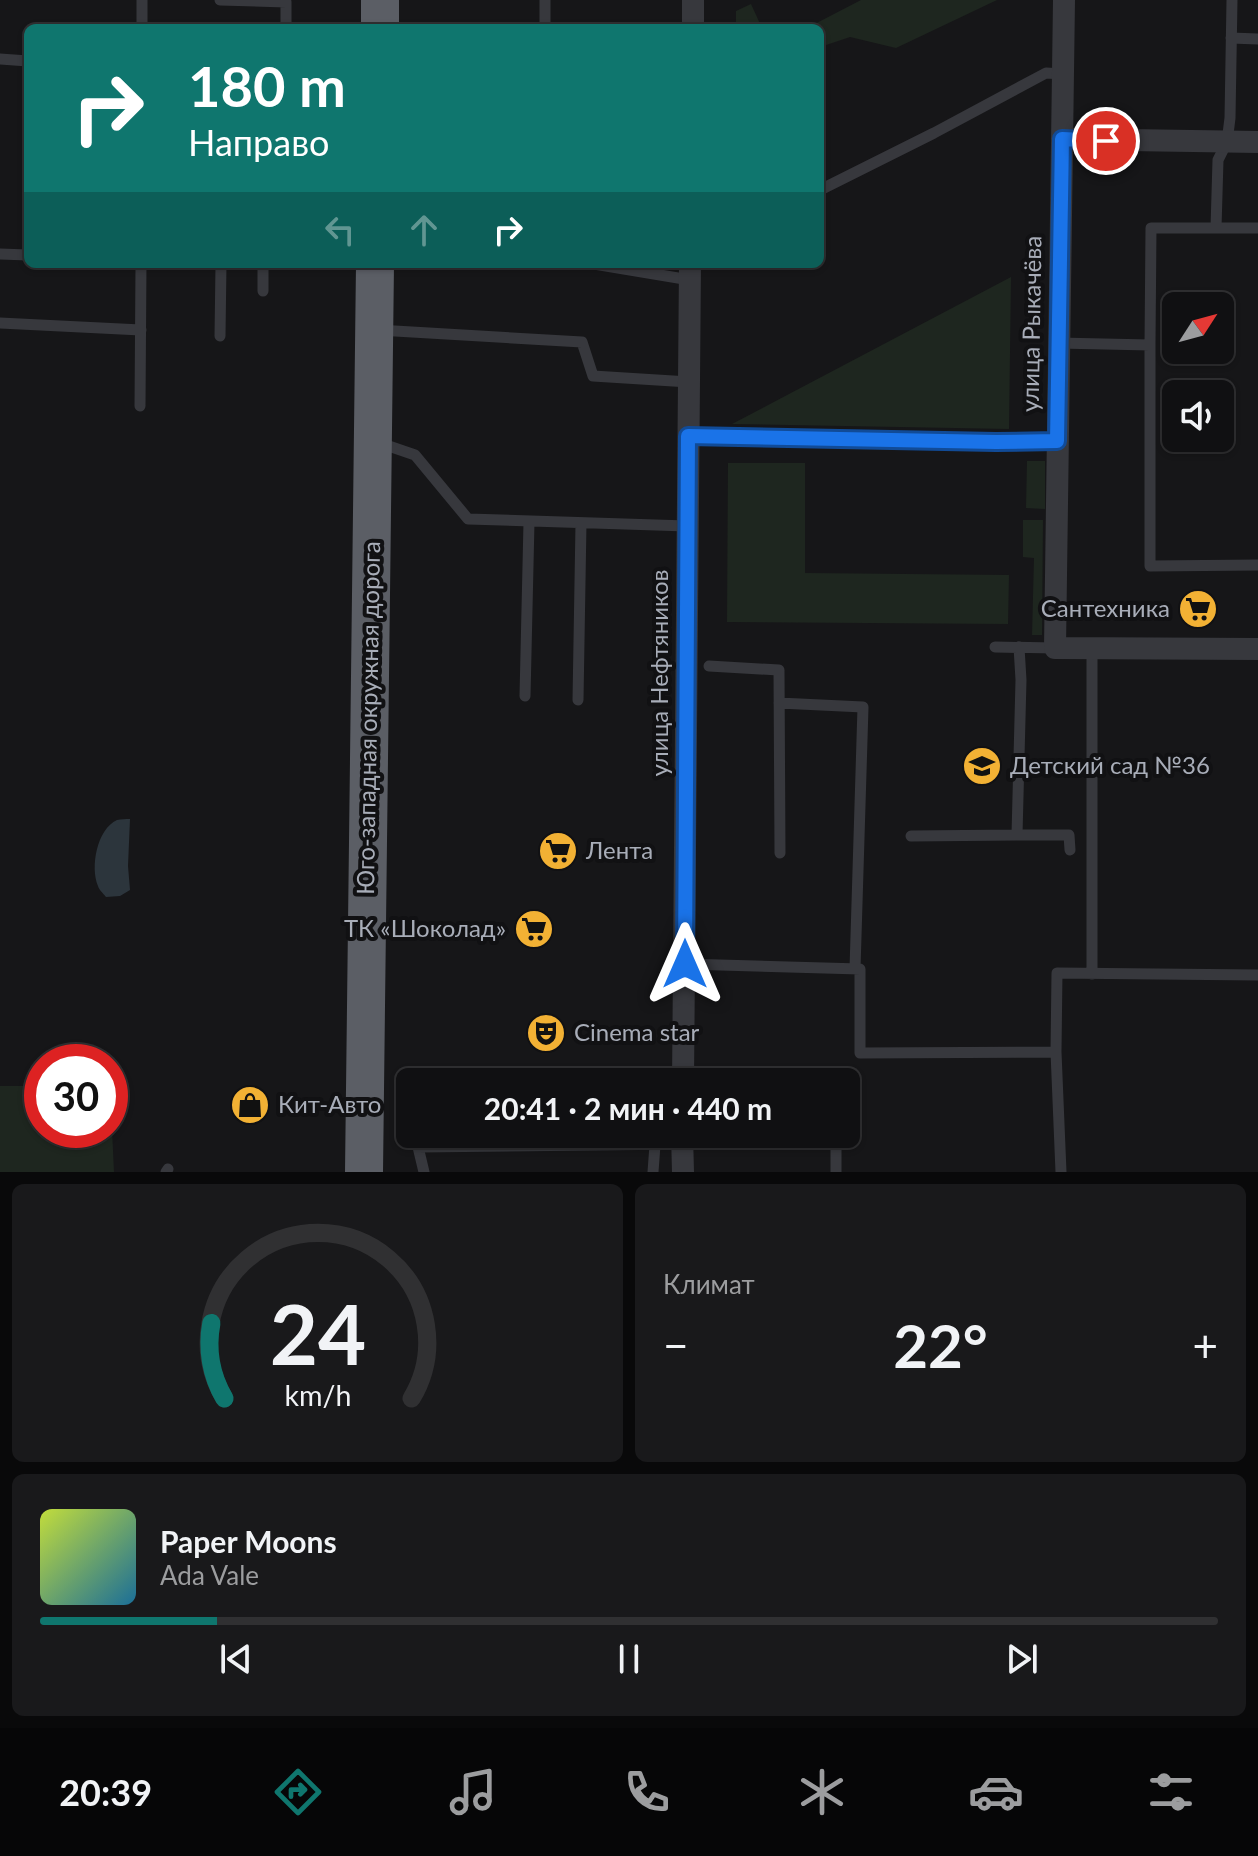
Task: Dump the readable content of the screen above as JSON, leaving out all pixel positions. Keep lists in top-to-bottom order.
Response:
{
  "streets": {
    "highway": ["Юго-западная окружная дорога"],
    "street": ["улица Рыкачёва", "улица Нефтяников"]
  },
  "places": {
    "supermarket": ["Сантехника", "Лента", "ТК «Шоколад»"],
    "school or university": ["Детский сад №36"],
    "theatre": ["Cinema star"],
    "shop": ["Кит-Авто"]
  },
  "north": "top right",
  "page": {
    "turn": ["180 m", "Направо"],
    "limit": "30",
    "trip": "20:41 · 2 мин · 440 m",
    "tile": "Климат",
    "heat": ["−", "22°", "+"],
    "song": ["Paper Moons", "Ada Vale"],
    "tabs": "20:39",
    "gauge": ["24", "km/h"]
  }
}
